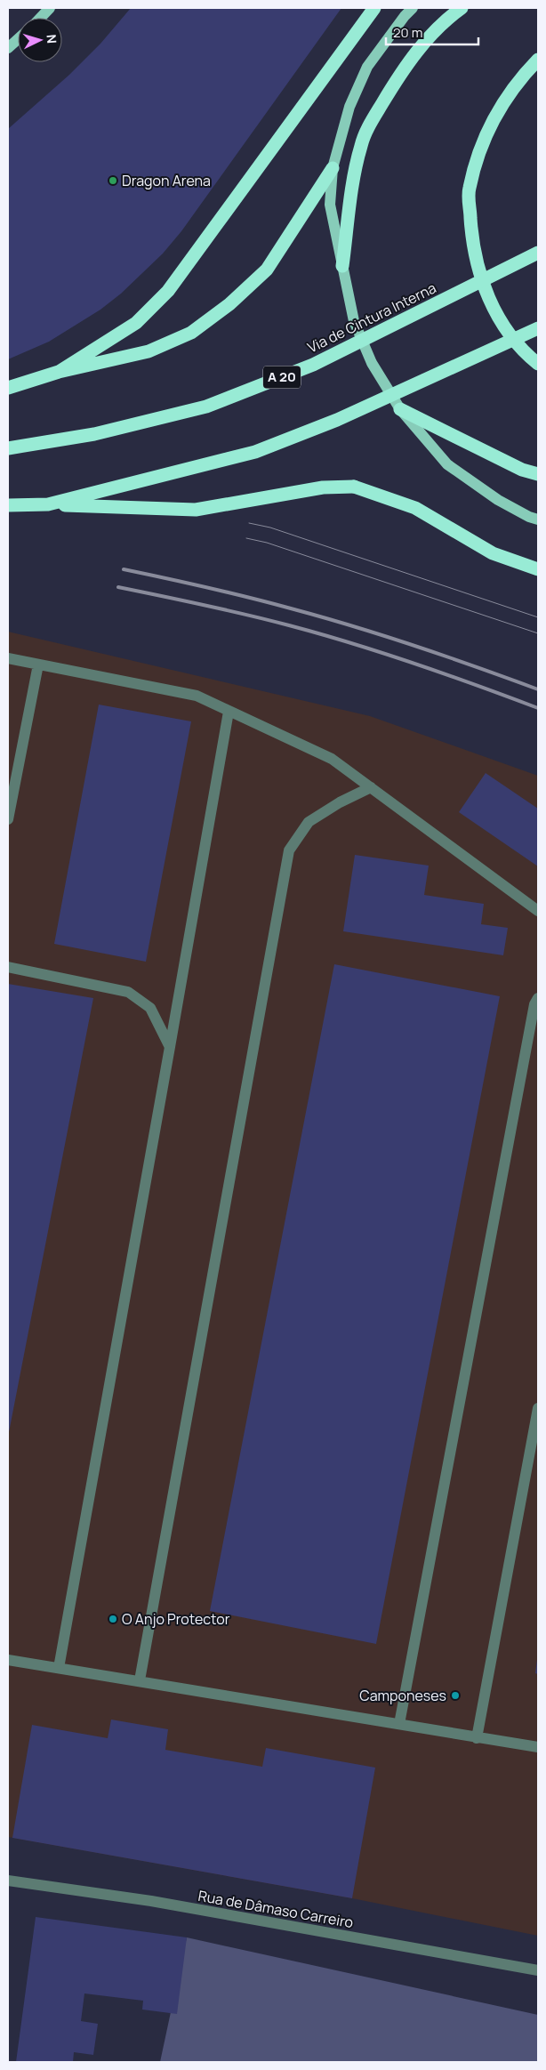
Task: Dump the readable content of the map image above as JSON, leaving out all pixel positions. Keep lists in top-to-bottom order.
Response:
{
  "streets": {
    "highway": ["Via de Cintura Interna", "A 20"],
    "street": ["Rua de Dâmaso Carreiro"]
  },
  "places": ["Dragon Arena", "O Anjo Protector", "Camponeses"],
  "scale_bar": "20 m",
  "north": "right"
}
